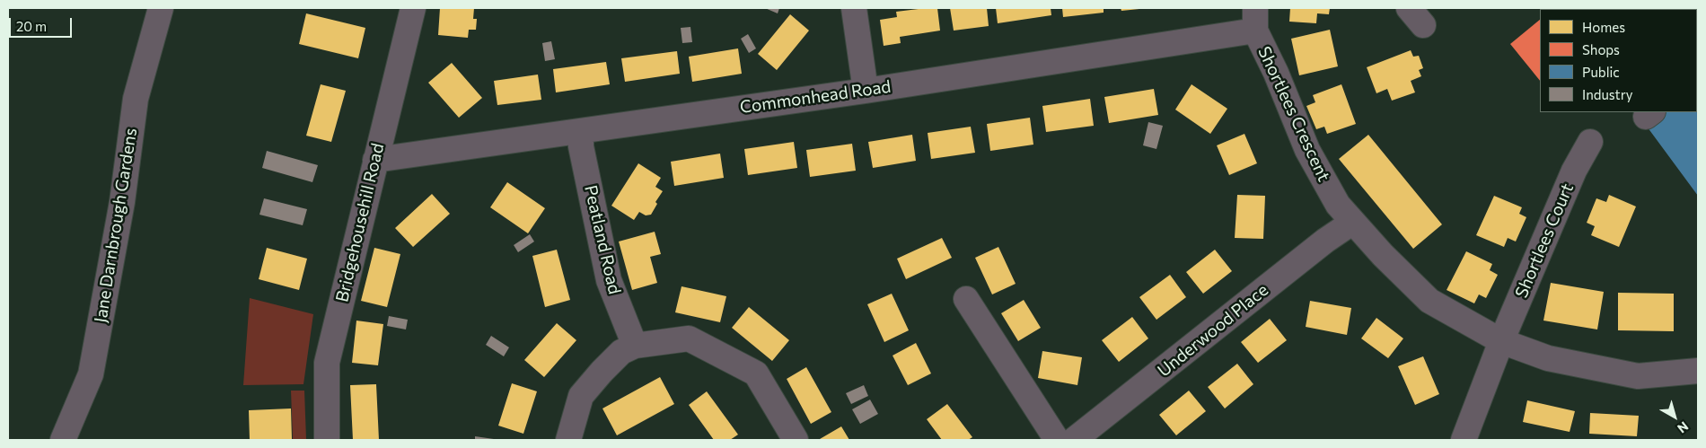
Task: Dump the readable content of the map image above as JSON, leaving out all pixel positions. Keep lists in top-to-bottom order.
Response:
{
  "streets": {
    "street": [
      "Commonhead Road",
      "Shortlees Crescent",
      "Bridgehousehill Road",
      "Jane Darnbrough Gardens",
      "Peatland Road",
      "Shortlees Court",
      "Underwood Place"
    ]
  },
  "crossings": [
    ["Commonhead Road", "Shortlees Crescent"],
    ["Commonhead Road", "Bridgehousehill Road"],
    ["Commonhead Road", "Peatland Road"],
    ["Shortlees Crescent", "Shortlees Court"],
    ["Shortlees Crescent", "Underwood Place"]
  ],
  "legend": [
    "Homes",
    "Shops",
    "Public",
    "Industry"
  ],
  "scale_bar": "20 m",
  "north": "bottom right"
}
